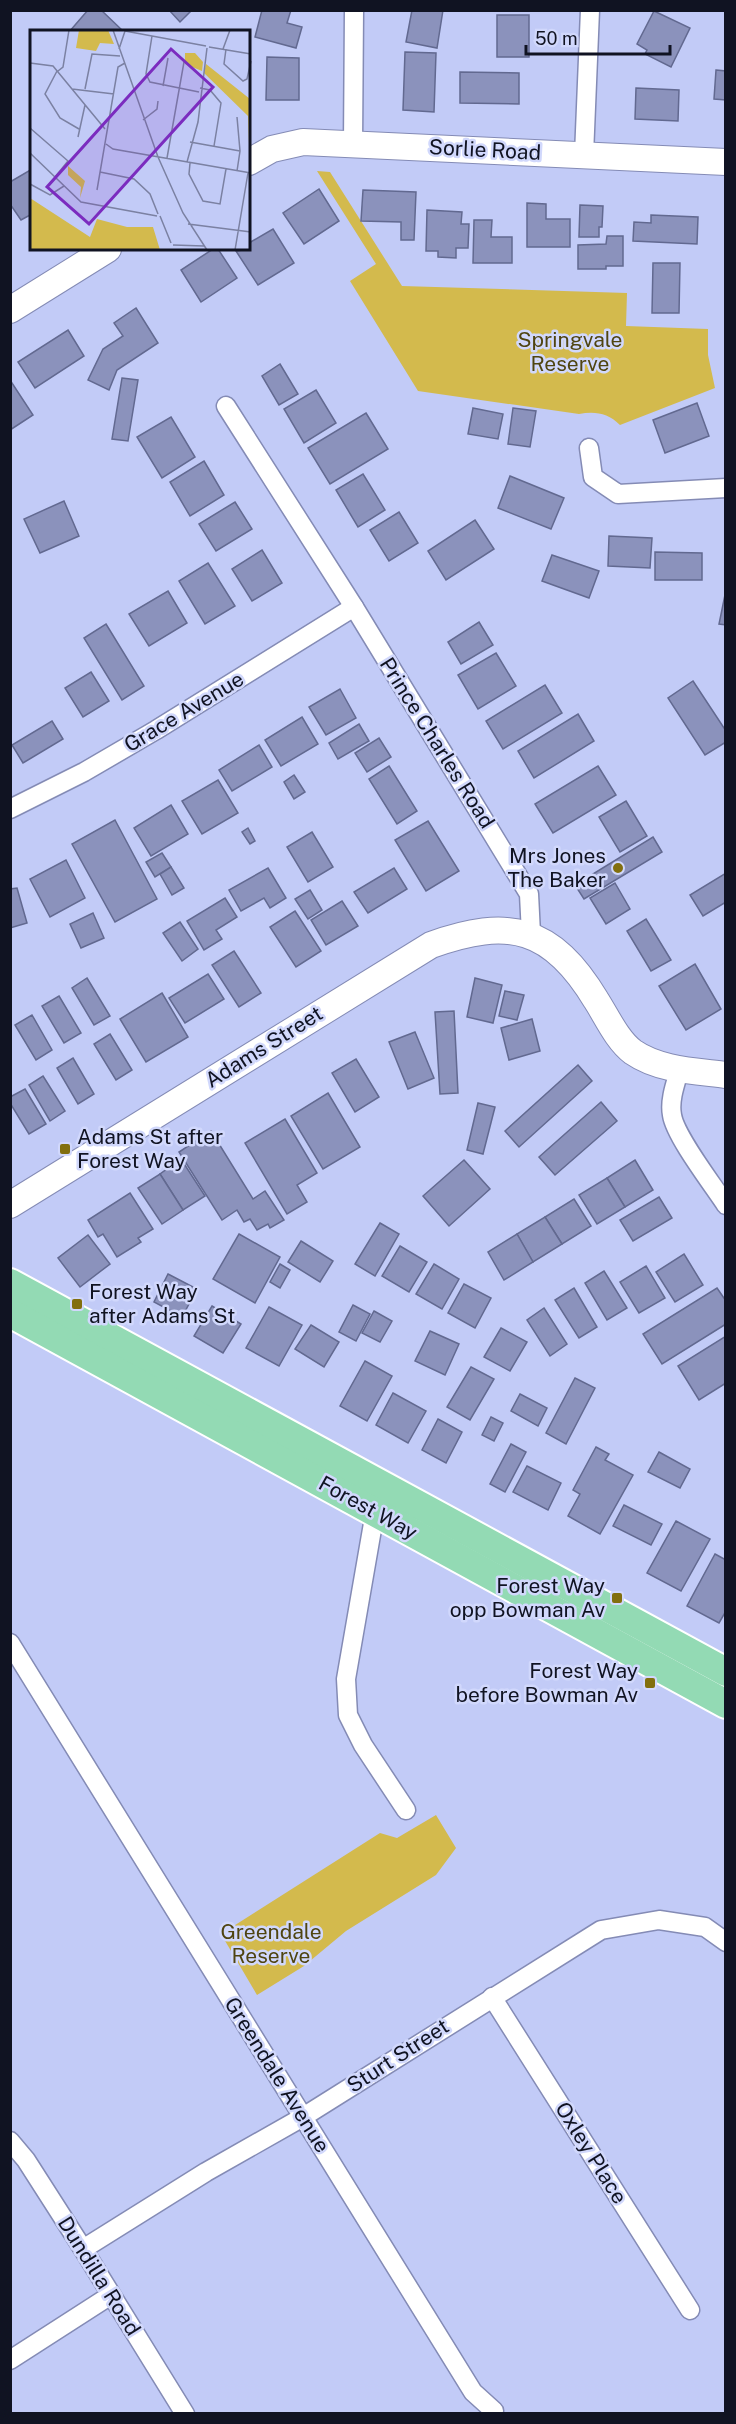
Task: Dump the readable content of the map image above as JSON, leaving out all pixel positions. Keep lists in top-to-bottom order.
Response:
{
  "streets": {
    "main road": ["Forest Way"],
    "street": [
      "Sorlie Road",
      "Grace Avenue",
      "Prince Charles Road",
      "Adams Street",
      "Sturt Street",
      "Greendale Avenue",
      "Oxley Place",
      "Dundilla Road"
    ]
  },
  "crossings": [
    ["Grace Avenue", "Prince Charles Road"],
    ["Prince Charles Road", "Adams Street"],
    ["Sturt Street", "Greendale Avenue"],
    ["Sturt Street", "Oxley Place"],
    ["Sturt Street", "Dundilla Road"]
  ],
  "parks": ["Springvale Reserve", "Greendale Reserve"],
  "places": {
    "other": ["Mrs Jones The Baker"],
    "transit": [
      "Adams St after Forest Way",
      "Forest Way after Adams St",
      "Forest Way opp Bowman Av",
      "Forest Way before Bowman Av"
    ]
  },
  "scale_bar": "50 m"
}
